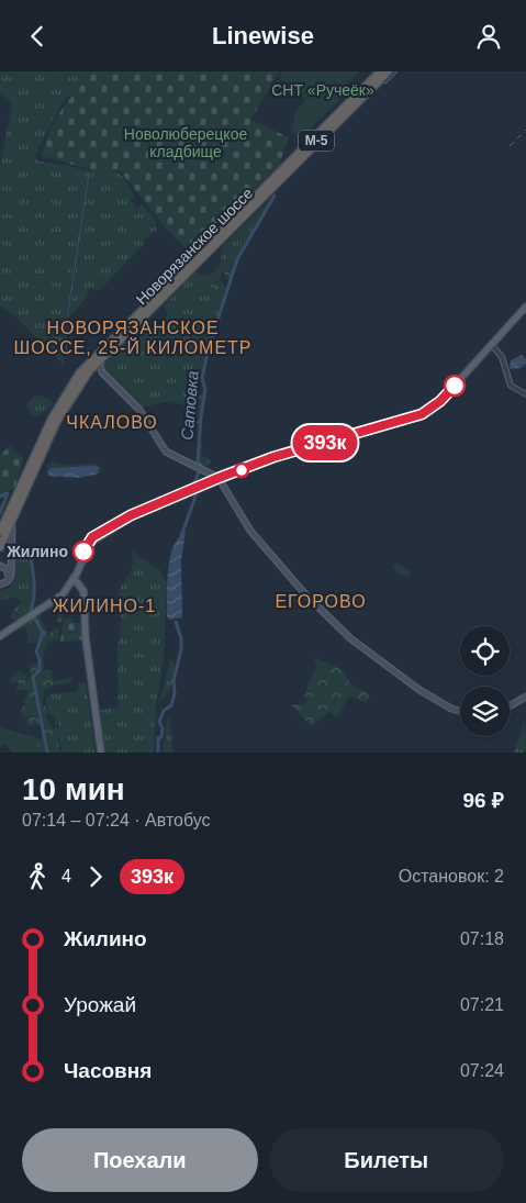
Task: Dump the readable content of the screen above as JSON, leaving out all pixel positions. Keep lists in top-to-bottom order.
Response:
{
  "streets": {
    "highway": ["М-5", "Новорязанское шоссе"]
  },
  "districts": [
    "НОВОРЯЗАНСКОЕ ШОССЕ, 25-Й КИЛОМЕТР",
    "ЧКАЛОВО",
    "ЕГОРОВО",
    "ЖИЛИНО-1"
  ],
  "water": ["Сатовка"],
  "parks": ["СНТ «Ручеёк»", "Новолюберецкое кладбище"],
  "places": ["Жилино"],
  "lines": ["bus line 393к"],
  "page": {
    "header": "Linewise",
    "on_map": "393к",
    "heading": ["10 мин", "07:14 – 07:24 · Автобус", "96 ₽"],
    "legs": ["4", "393к", "Остановок: 2"],
    "list": [
      {
        "name": "Жилино",
        "value": "07:18"
      },
      {
        "name": "Урожай",
        "value": "07:21"
      },
      {
        "name": "Часовня",
        "value": "07:24"
      }
    ],
    "buttons": ["Поехали", "Билеты"]
  }
}
